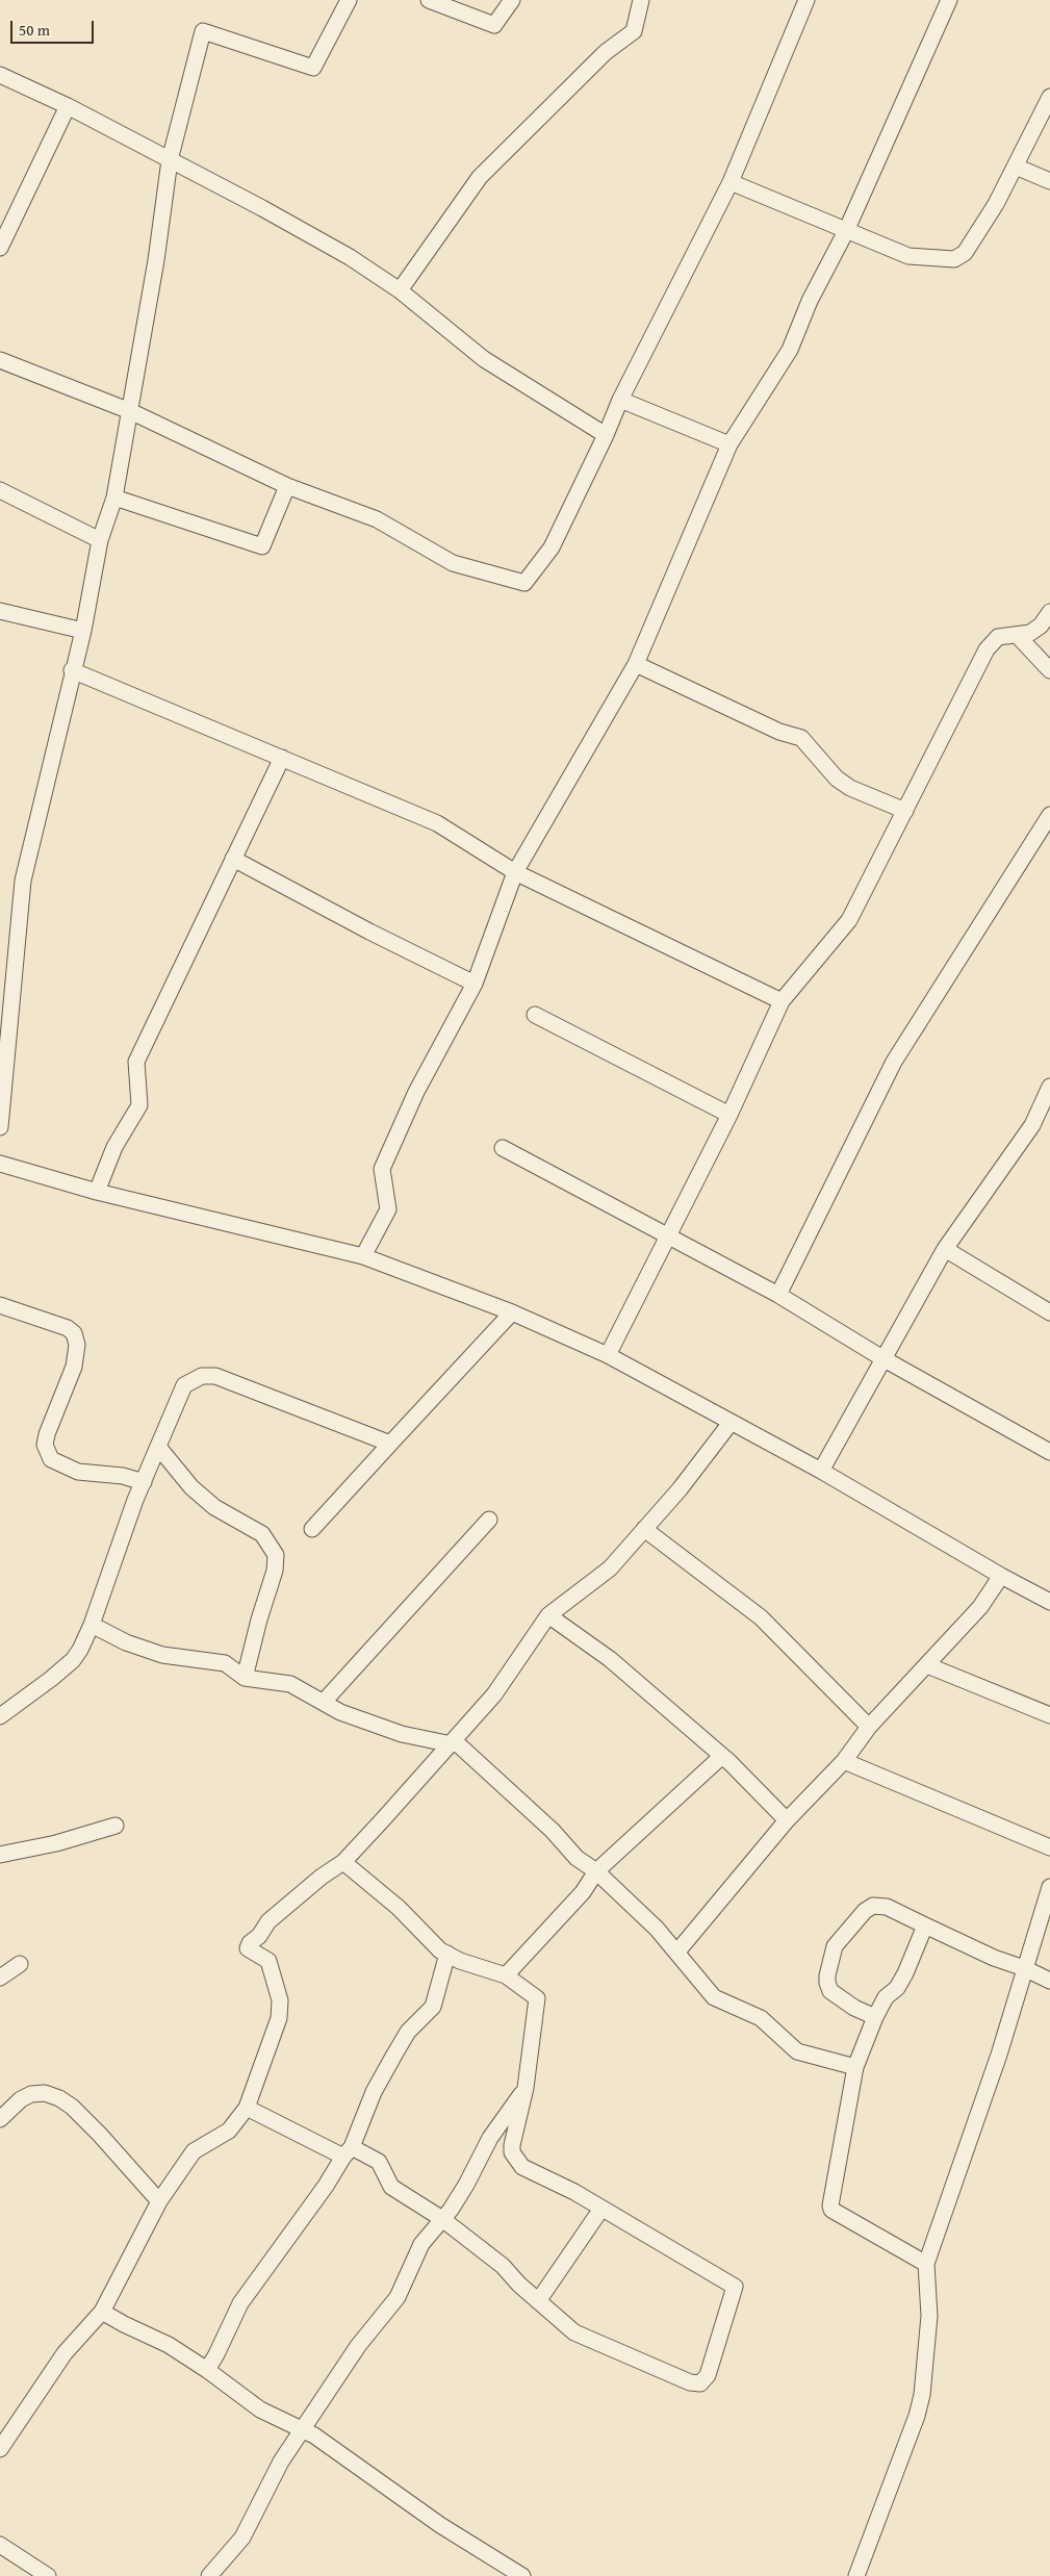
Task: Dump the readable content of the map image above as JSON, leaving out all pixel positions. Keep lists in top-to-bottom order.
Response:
{
  "scale_bar": "50 m"
}
